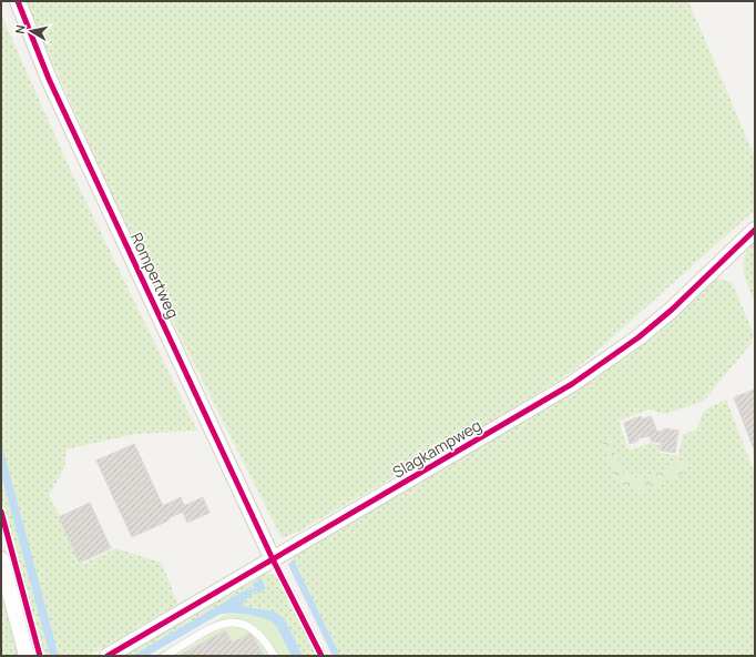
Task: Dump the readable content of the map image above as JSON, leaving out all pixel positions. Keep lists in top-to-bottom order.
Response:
{
  "streets": {
    "street": ["Rompertweg", "Slagkampweg"]
  },
  "crossings": [
    ["Rompertweg", "Slagkampweg"]
  ],
  "north": "left"
}
